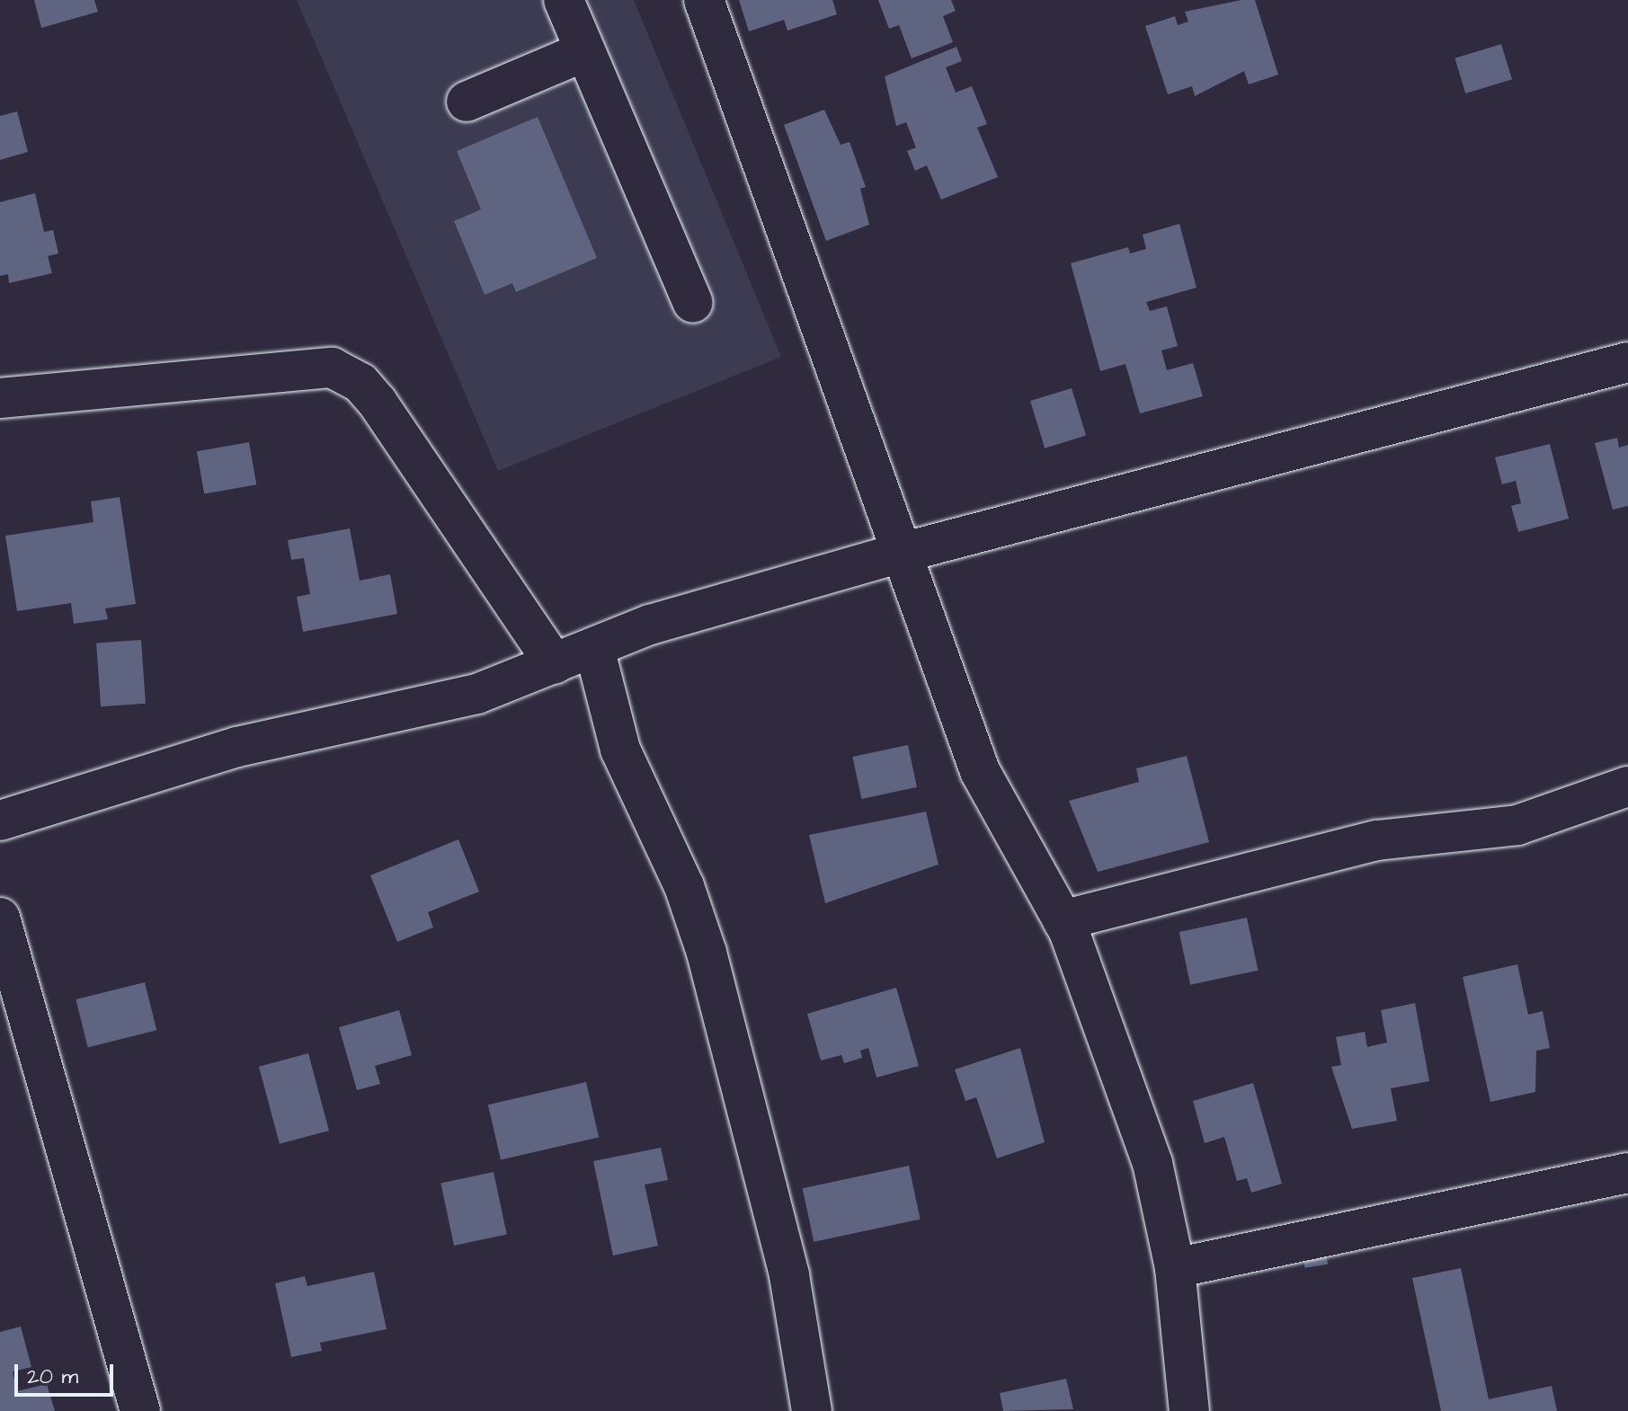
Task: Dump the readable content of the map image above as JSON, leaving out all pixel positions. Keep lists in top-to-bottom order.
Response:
{
  "scale_bar": "20 m"
}
